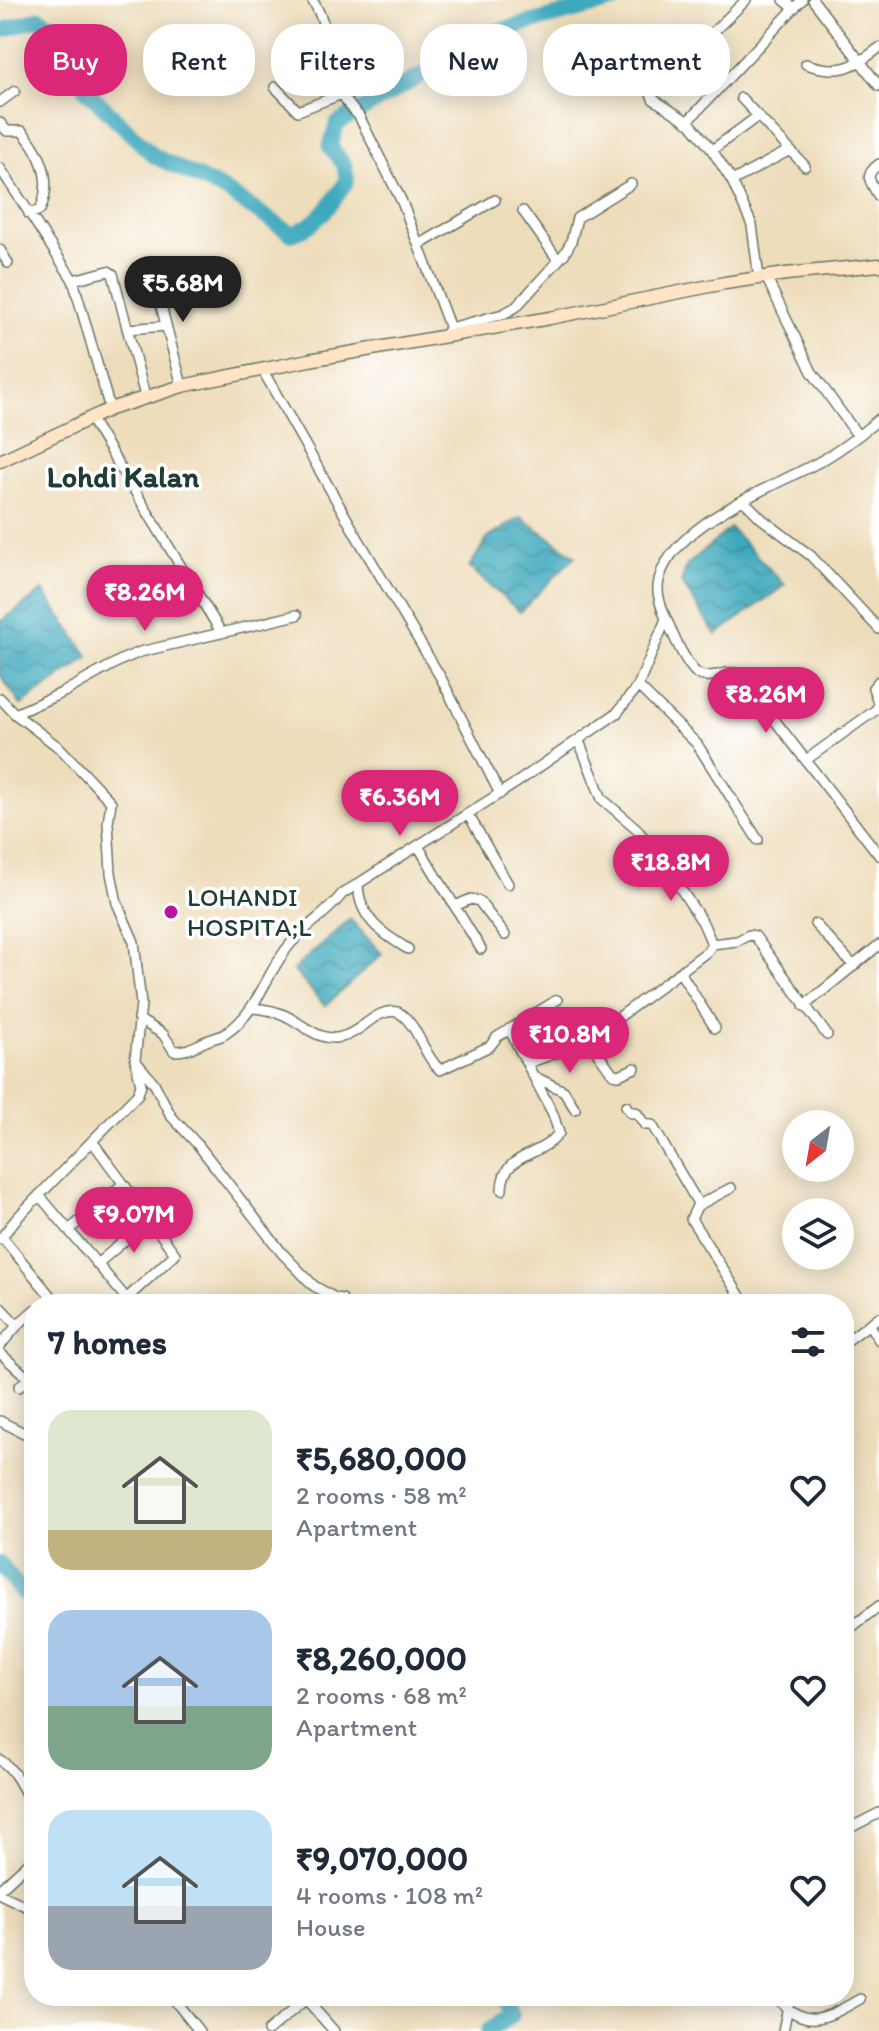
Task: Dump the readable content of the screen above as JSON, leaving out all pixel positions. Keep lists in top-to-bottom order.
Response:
{
  "districts": ["Lohdi Kalan"],
  "places": ["LOHANDI HOSPITA;L"],
  "north": "bottom left",
  "page": {
    "chip": [
      "Buy",
      "Rent",
      "Filters",
      "New",
      "Apartment"
    ],
    "price": [
      "₹5.68M",
      "₹8.26M",
      "₹8.26M",
      "₹6.36M",
      "₹18.8M",
      "₹10.8M",
      "₹9.07M"
    ],
    "heading": "7 homes",
    "list": [
      {
        "name": "₹5,680,000",
        "note": "2 rooms · 58 m² · Apartment"
      },
      {
        "name": "₹8,260,000",
        "note": "2 rooms · 68 m² · Apartment"
      },
      {
        "name": "₹9,070,000",
        "note": "4 rooms · 108 m² · House"
      }
    ]
  }
}
